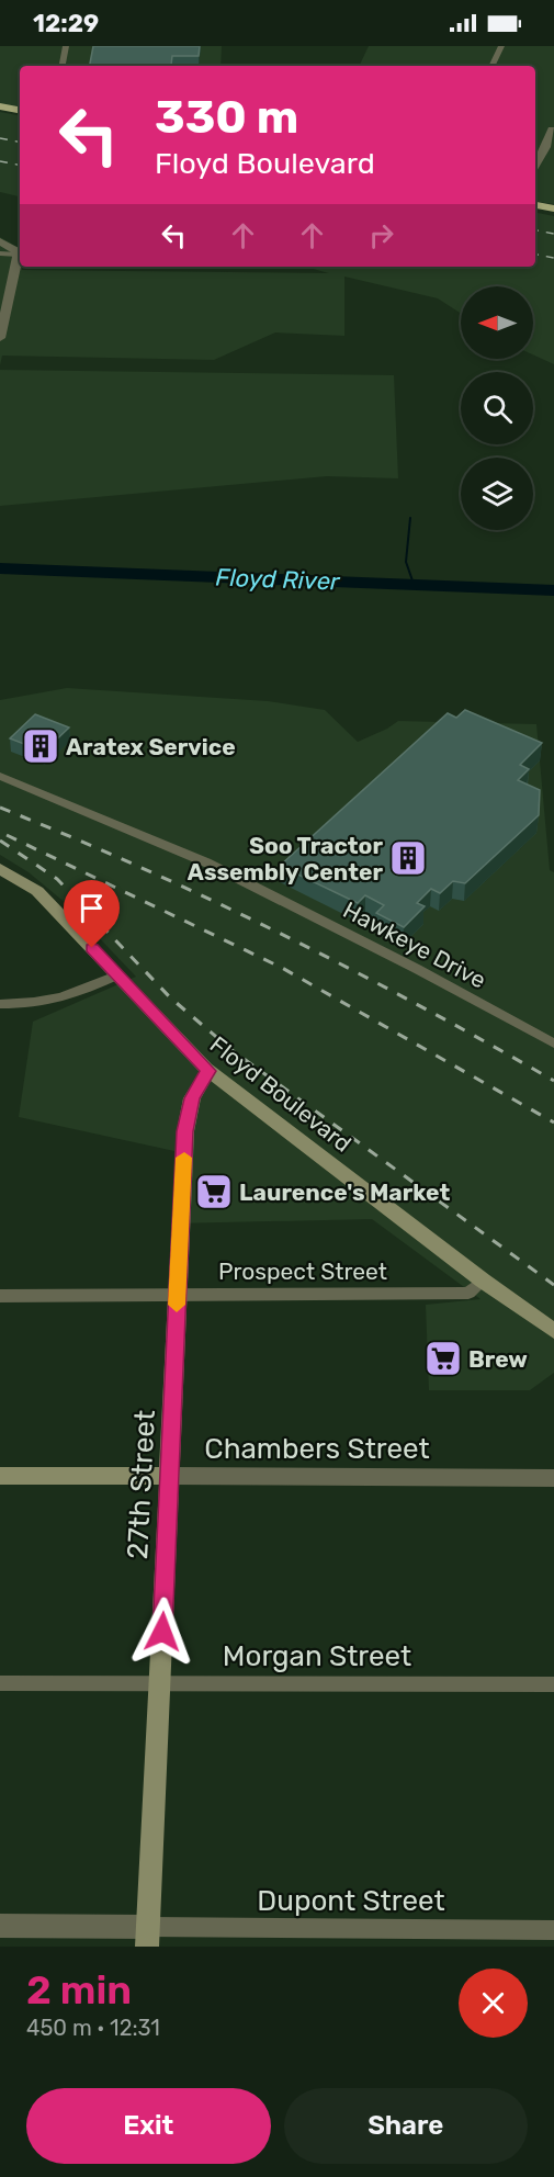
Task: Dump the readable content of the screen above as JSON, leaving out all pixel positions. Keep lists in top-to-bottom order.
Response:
{
  "streets": {
    "main road": ["Floyd Boulevard", "Chambers Street", "27th Street"],
    "street": [
      "Hawkeye Drive",
      "Prospect Street",
      "Morgan Street",
      "Dupont Street"
    ]
  },
  "crossings": [
    ["Floyd Boulevard", "Prospect Street"],
    ["Floyd Boulevard", "27th Street"],
    ["Prospect Street", "27th Street"],
    ["Chambers Street", "27th Street"],
    ["27th Street", "Morgan Street"],
    ["27th Street", "Dupont Street"]
  ],
  "water": ["Floyd River"],
  "places": {
    "building": ["Aratex Service", "Soo Tractor Assembly Center"],
    "supermarket": ["Laurence's Market", "Brew"]
  },
  "north": "left",
  "page": {
    "status": "12:29",
    "turn": ["330 m", "Floyd Boulevard"],
    "heading": ["2 min", "450 m · 12:31"],
    "buttons": ["Exit", "Share"]
  }
}
